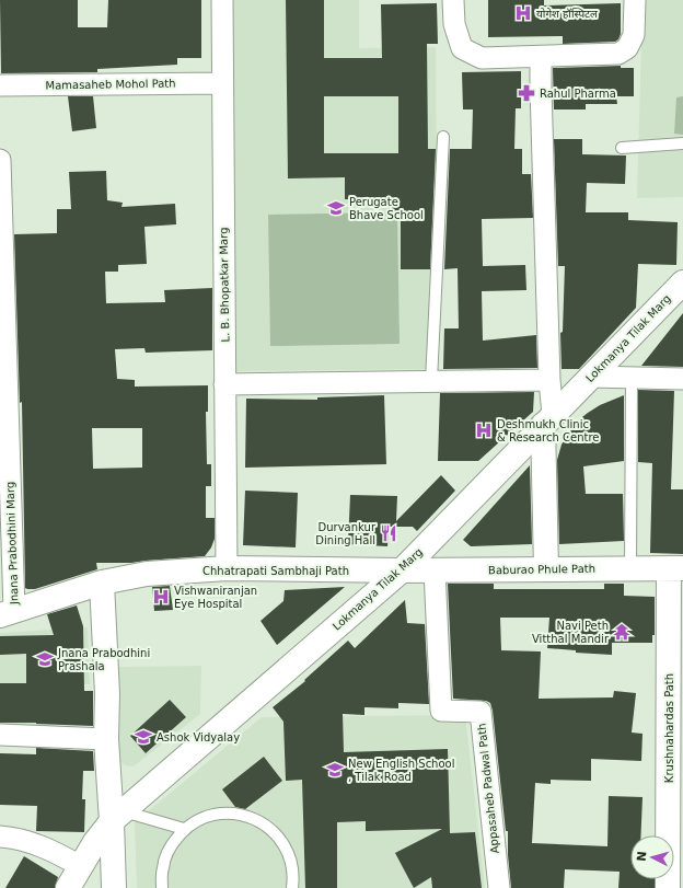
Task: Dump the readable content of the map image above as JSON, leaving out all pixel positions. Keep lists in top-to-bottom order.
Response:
{
  "streets": {
    "street": [
      "Mamasaheb Mohol Path",
      "L. B. Bhopatkar Marg",
      "Lokmanya Tilak Marg",
      "Jnana Prabodhini Marg",
      "Baburao Phule Path",
      "Chhatrapati Sambhaji Path",
      "Krushnahardas Path",
      "Appasaheb Padwal Path"
    ]
  },
  "crossings": [
    ["Mamasaheb Mohol Path", "L. B. Bhopatkar Marg"],
    ["L. B. Bhopatkar Marg", "Chhatrapati Sambhaji Path"],
    ["Lokmanya Tilak Marg", "Baburao Phule Path"],
    ["Lokmanya Tilak Marg", "Chhatrapati Sambhaji Path"],
    ["Jnana Prabodhini Marg", "Chhatrapati Sambhaji Path"],
    ["Baburao Phule Path", "Chhatrapati Sambhaji Path"],
    ["Baburao Phule Path", "Krushnahardas Path"],
    ["Baburao Phule Path", "Appasaheb Padwal Path"]
  ],
  "places": {
    "hospital": ["योगेश हॉस्पिटल", "Deshmukh Clinic & Research Centre", "Vishwaniranjan Eye Hospital"],
    "pharmacy": ["Rahul Pharma"],
    "school or university": [
      "Perugate Bhave School",
      "Jnana Prabodhini Prashala",
      "Ashok Vidyalay",
      "New English School , Tilak Road"
    ],
    "restaurant": ["Durvankur Dining Hall"],
    "temple": ["Navi Peth Vitthal Mandir"]
  },
  "north": "left"
}
